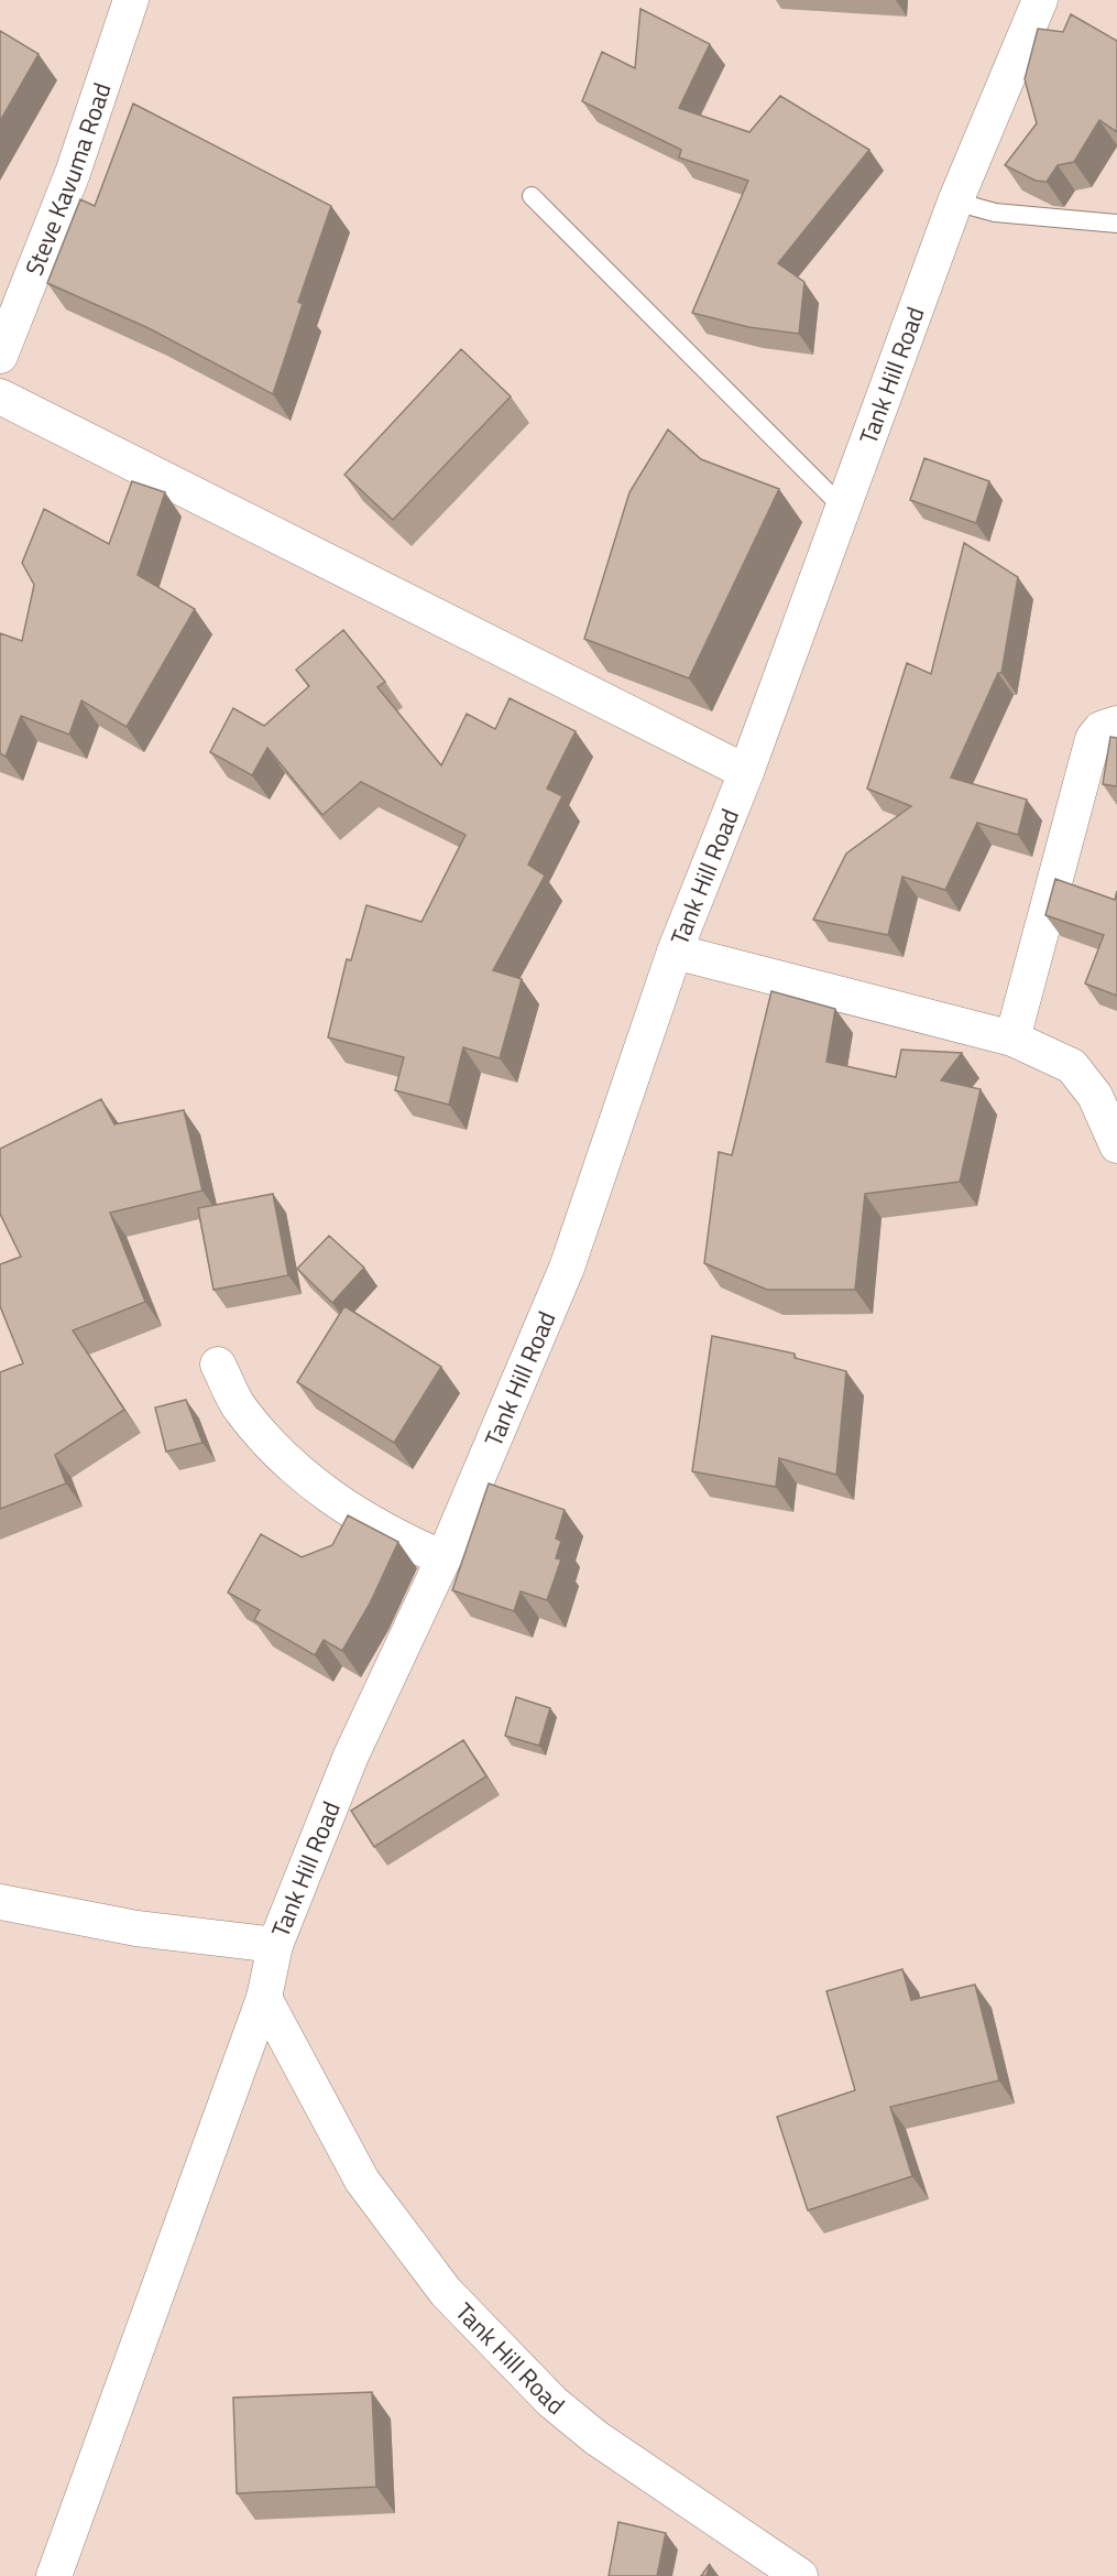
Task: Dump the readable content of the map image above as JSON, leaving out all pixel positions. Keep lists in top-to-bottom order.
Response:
{
  "streets": {
    "street": ["Steve Kavuma Road", "Tank Hill Road"]
  }
}
